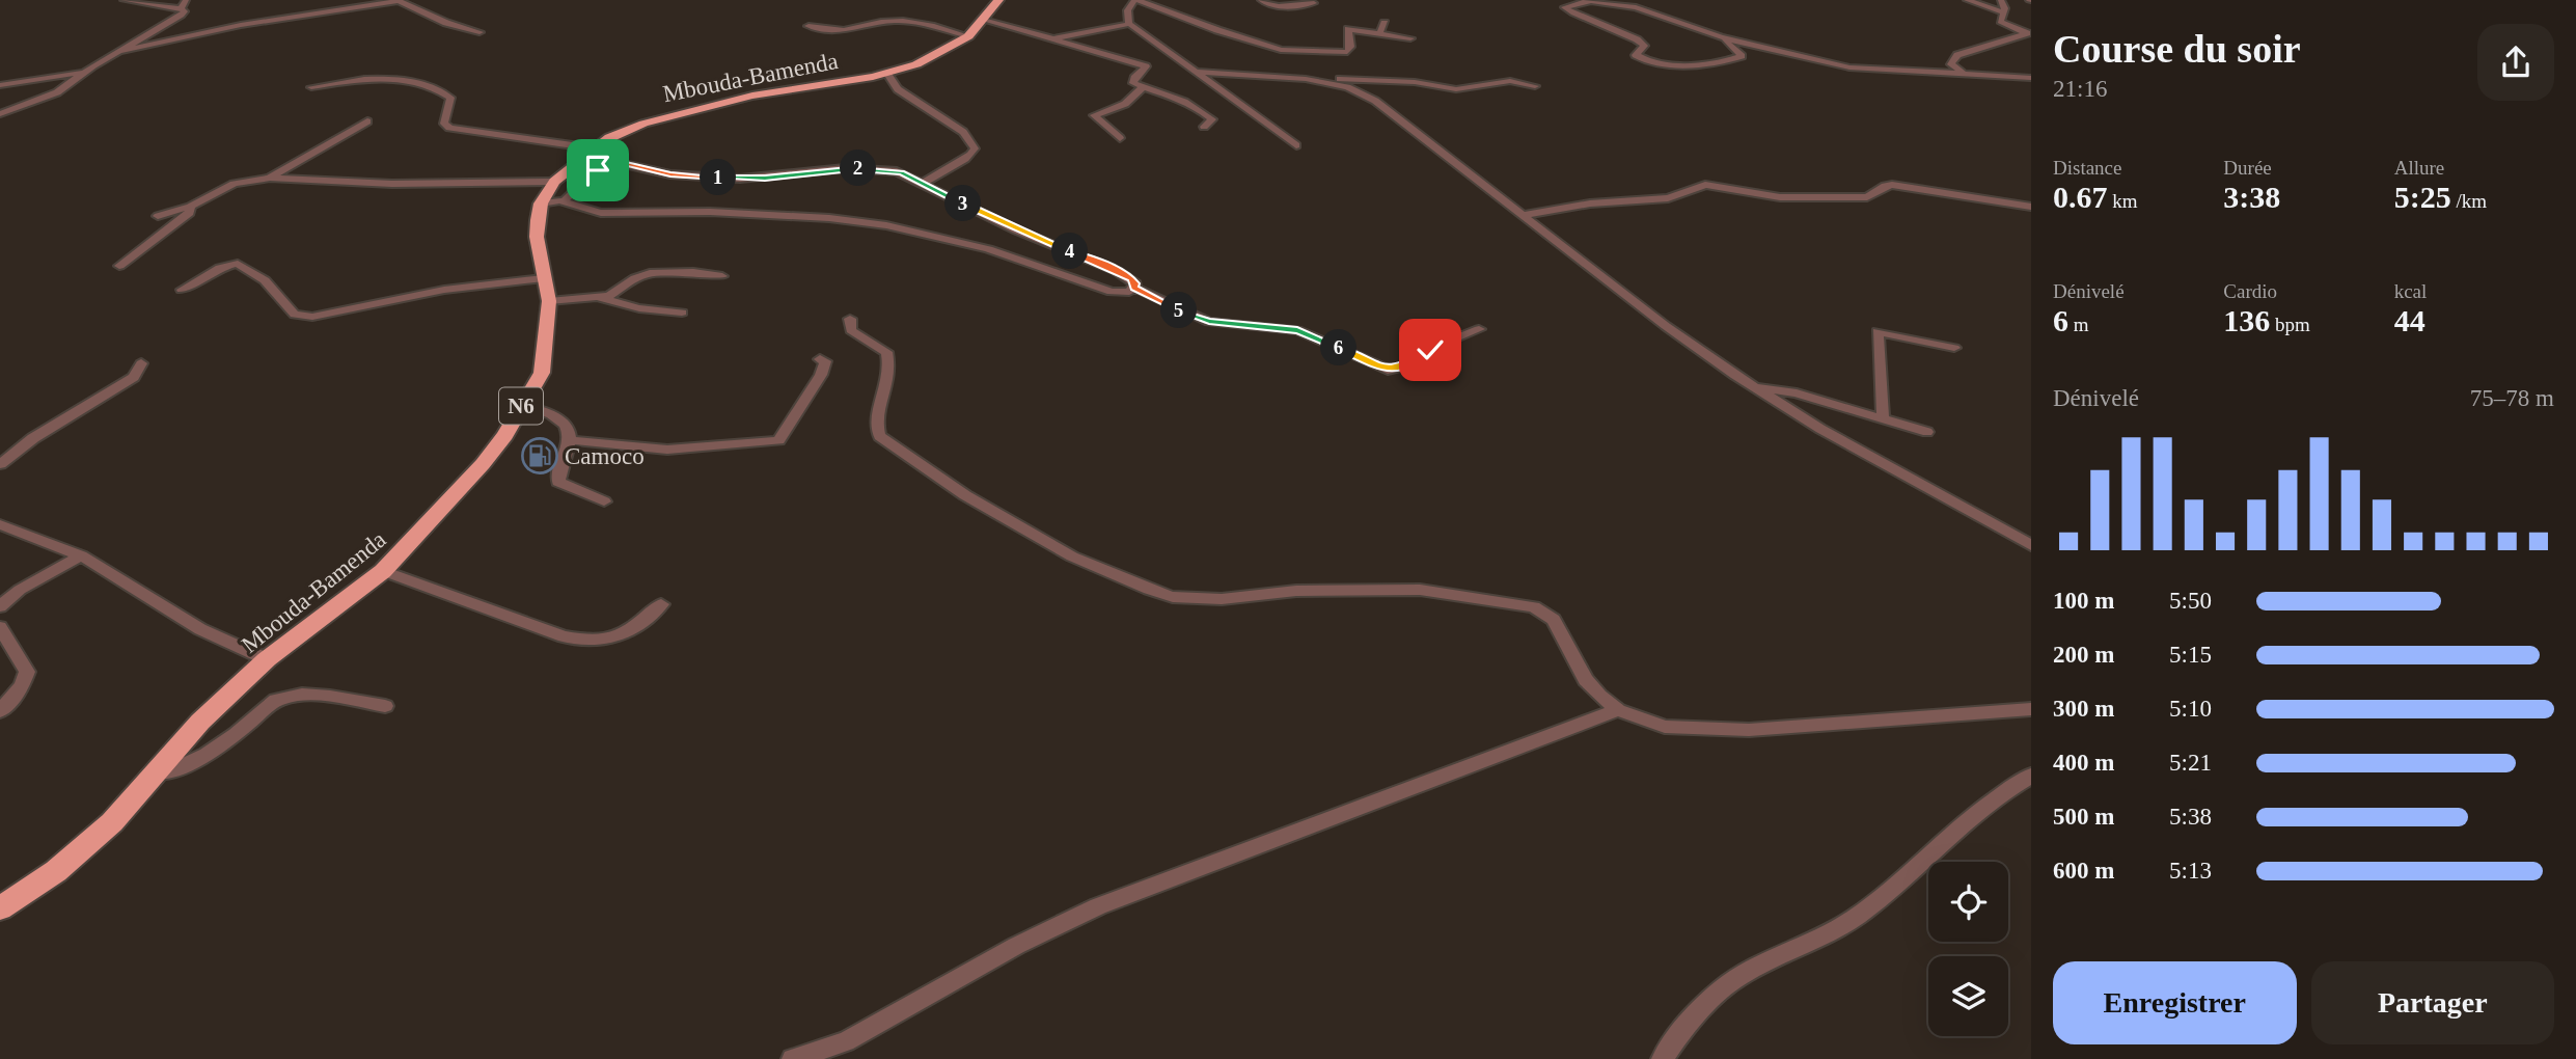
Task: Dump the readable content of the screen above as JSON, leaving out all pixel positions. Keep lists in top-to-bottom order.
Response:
{
  "streets": {
    "highway": ["Mbouda-Bamenda", "N6"]
  },
  "places": {
    "fuel station": ["Camoco"]
  },
  "page": {
    "heading": ["Course du soir", "21:16"],
    "stats": [
      ["Distance", "0.67 km"],
      ["Durée", "3:38"],
      ["Allure", "5:25 /km"],
      ["Dénivelé", "6 m"],
      ["Cardio", "136 bpm"],
      ["kcal", "44"]
    ],
    "pins": [
      "2",
      "1",
      "3",
      "4",
      "5",
      "6"
    ],
    "chart": ["Dénivelé", "75–78 m"],
    "list": [
      {
        "name": "100 m",
        "note": "5:50"
      },
      {
        "name": "200 m",
        "note": "5:15"
      },
      {
        "name": "300 m",
        "note": "5:10"
      },
      {
        "name": "400 m",
        "note": "5:21"
      },
      {
        "name": "500 m",
        "note": "5:38"
      },
      {
        "name": "600 m",
        "note": "5:13"
      }
    ],
    "buttons": ["Enregistrer", "Partager"]
  }
}
